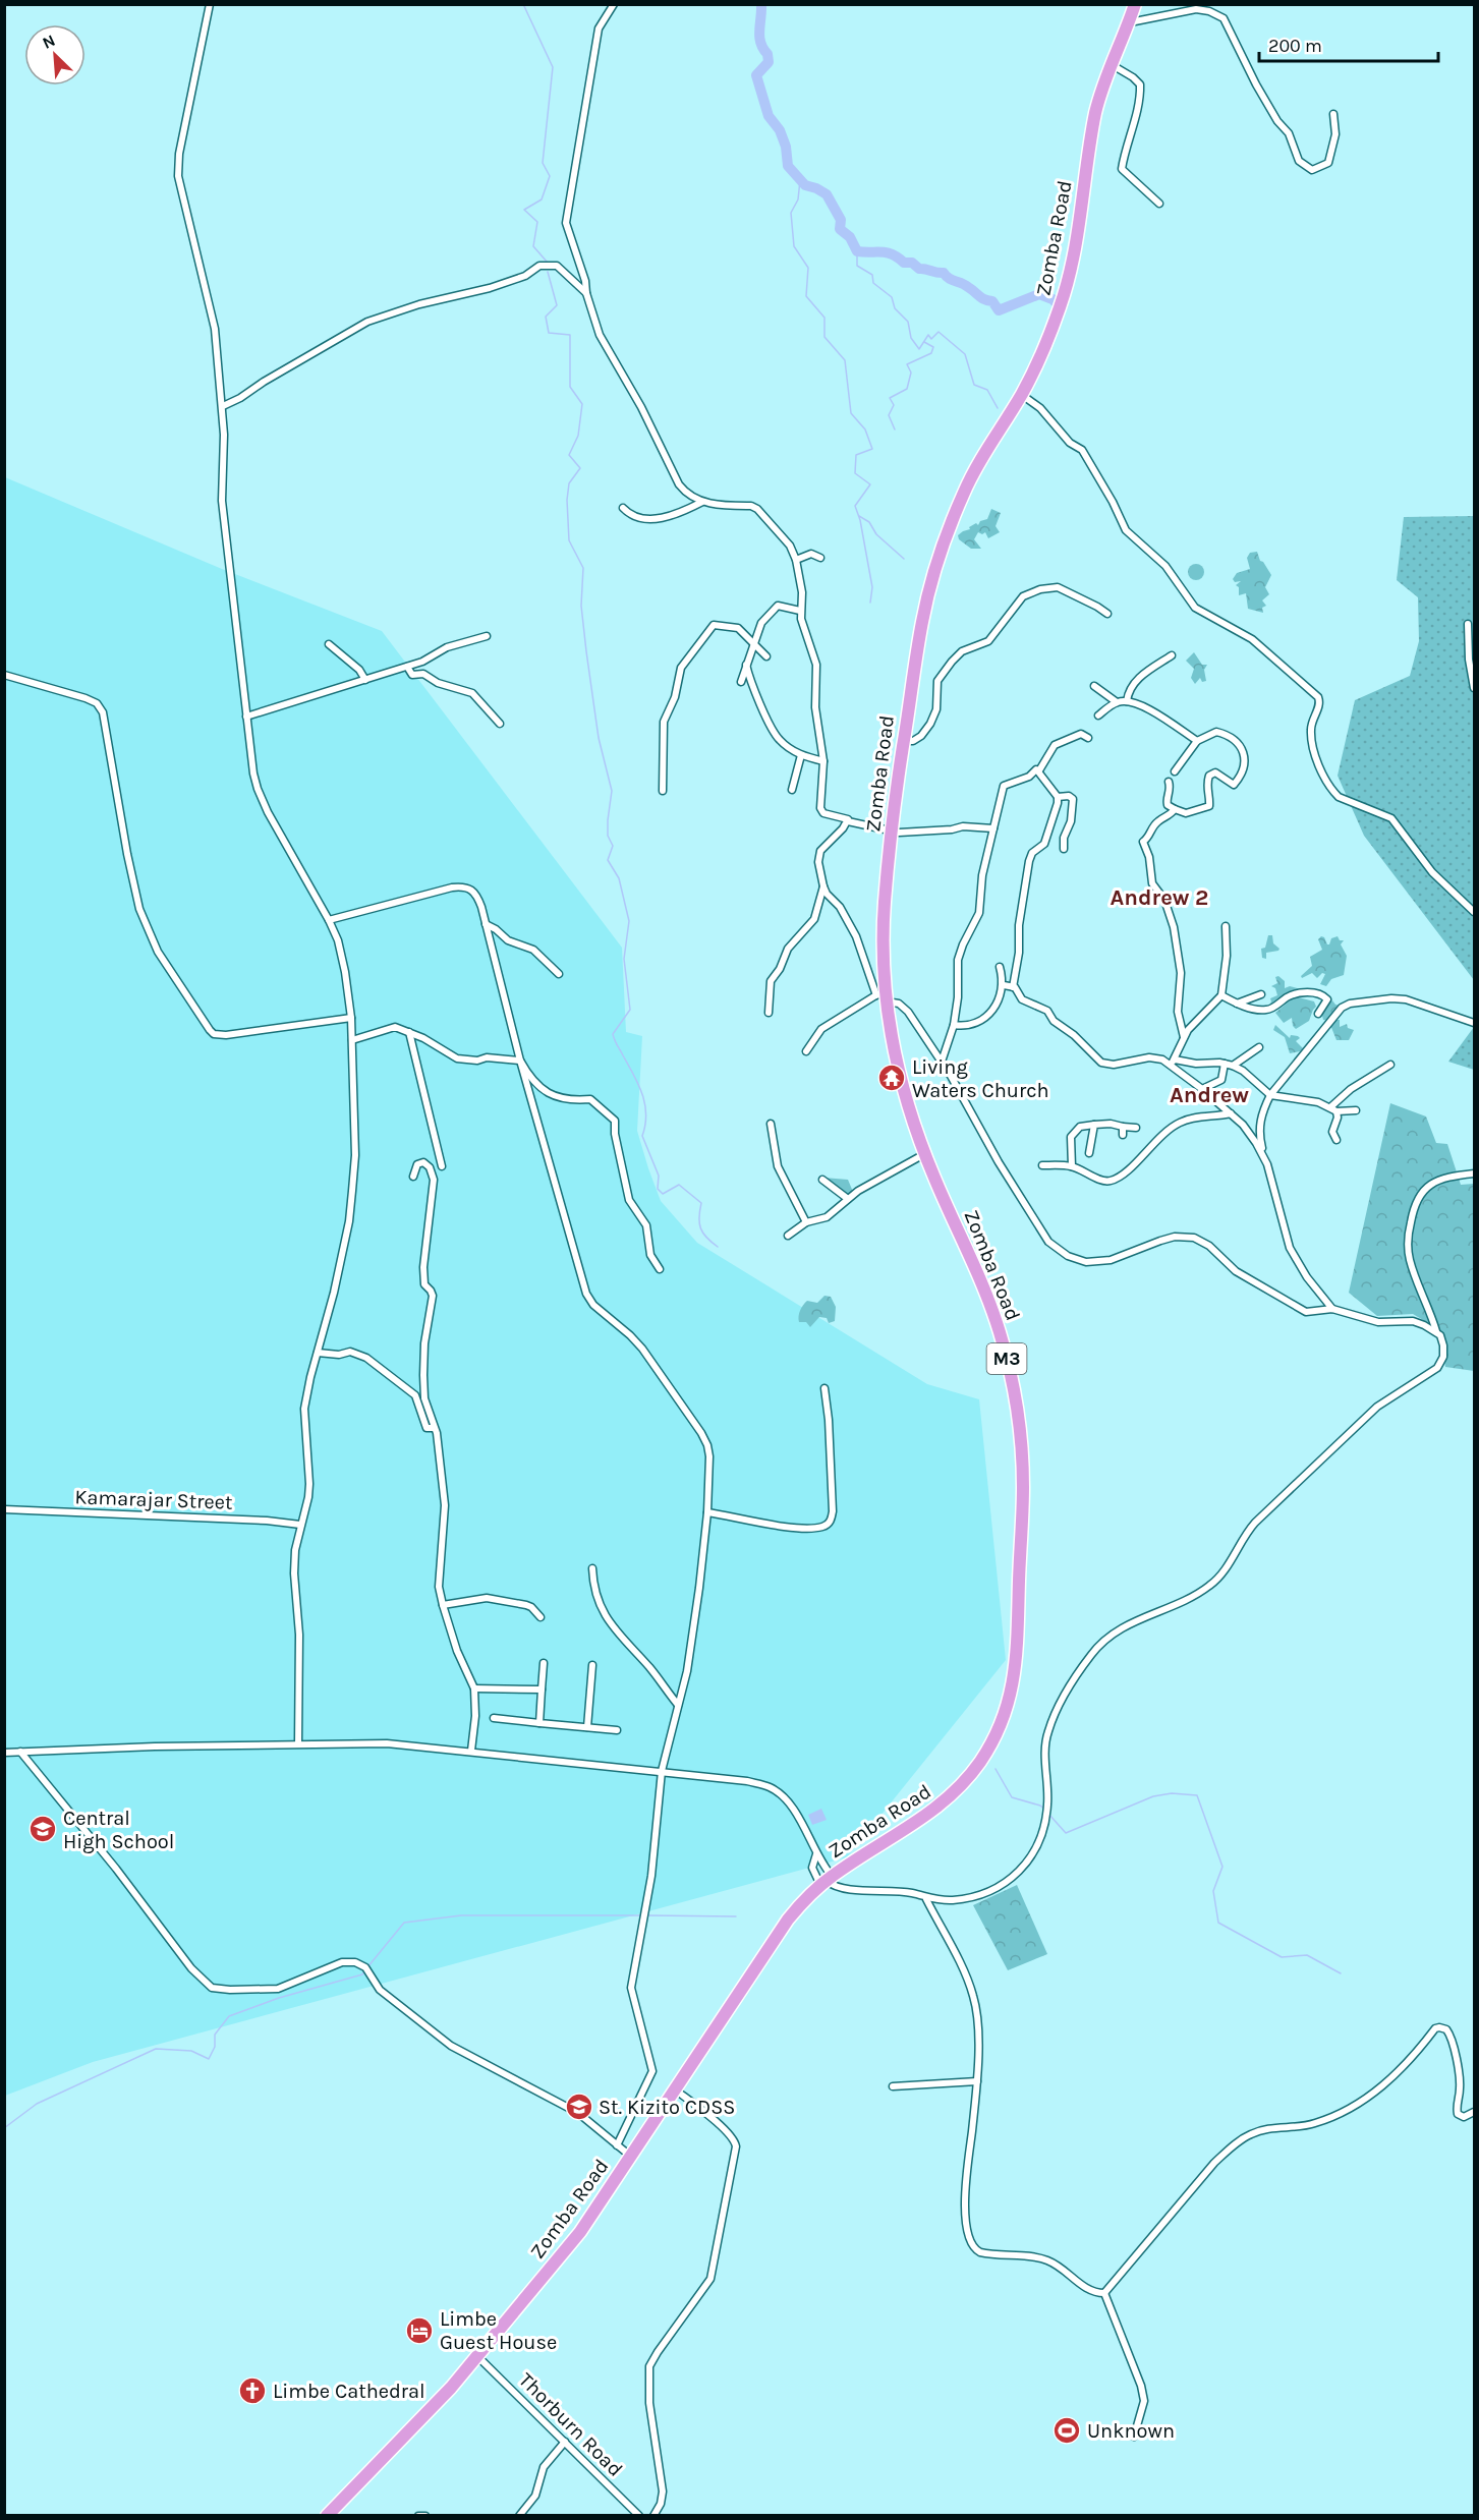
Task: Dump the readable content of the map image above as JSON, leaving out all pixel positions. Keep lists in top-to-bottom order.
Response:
{
  "streets": {
    "highway": ["Zomba Road", "M3"],
    "street": ["Kamarajar Street", "Thorburn Road"]
  },
  "crossings": [
    ["Zomba Road", "Thorburn Road"]
  ],
  "districts": ["Andrew 2", "Andrew"],
  "places": {
    "temple": ["Living Waters Church"],
    "school or university": ["Central High School", "St. Kizito CDSS"],
    "hotel": ["Limbe Guest House"],
    "church": ["Limbe Cathedral"],
    "sports": ["Unknown"]
  },
  "scale_bar": "200 m",
  "north": "top left"
}
